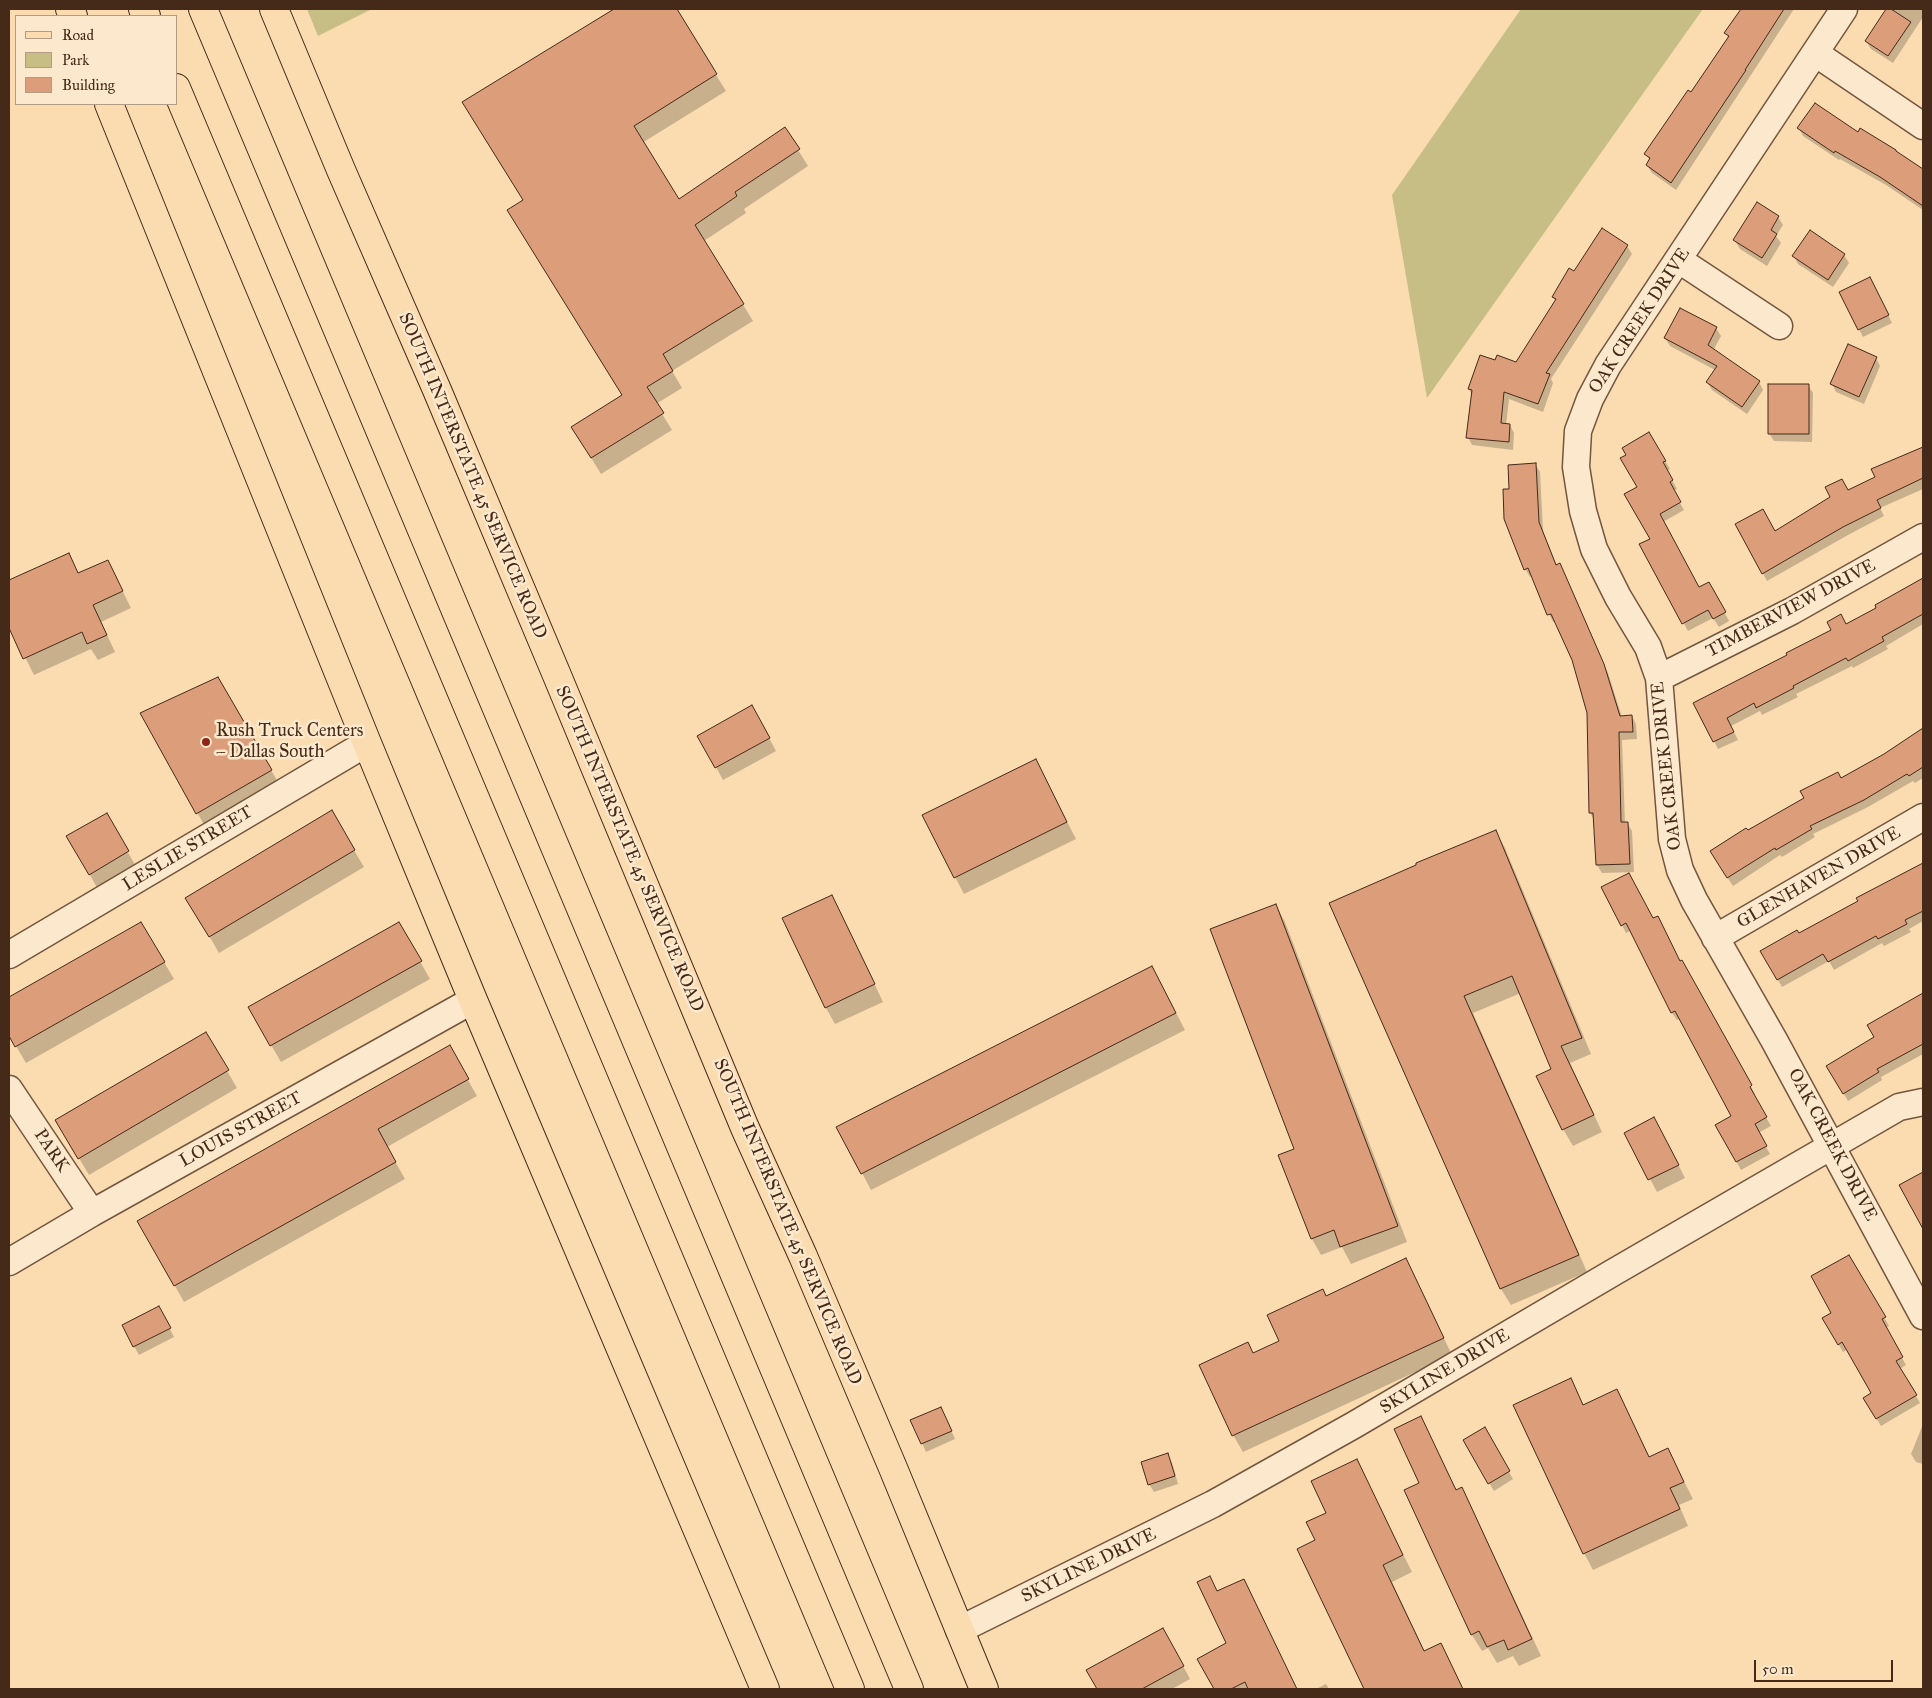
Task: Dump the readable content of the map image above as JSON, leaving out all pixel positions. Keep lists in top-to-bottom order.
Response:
{
  "streets": {
    "main road": ["SOUTH INTERSTATE 45 SERVICE ROAD"],
    "street": [
      "OAK CREEK DRIVE",
      "TIMBERVIEW DRIVE",
      "LESLIE STREET",
      "GLENHAVEN DRIVE",
      "LOUIS STREET",
      "PARK",
      "SKYLINE DRIVE"
    ]
  },
  "crossings": [
    ["OAK CREEK DRIVE", "TIMBERVIEW DRIVE"],
    ["OAK CREEK DRIVE", "GLENHAVEN DRIVE"],
    ["OAK CREEK DRIVE", "SKYLINE DRIVE"],
    ["SOUTH INTERSTATE 45 SERVICE ROAD", "SKYLINE DRIVE"],
    ["LOUIS STREET", "PARK"]
  ],
  "places": ["Rush Truck Centers – Dallas South"],
  "legend": ["Road", "Park", "Building"],
  "scale_bar": "50 m"
}
